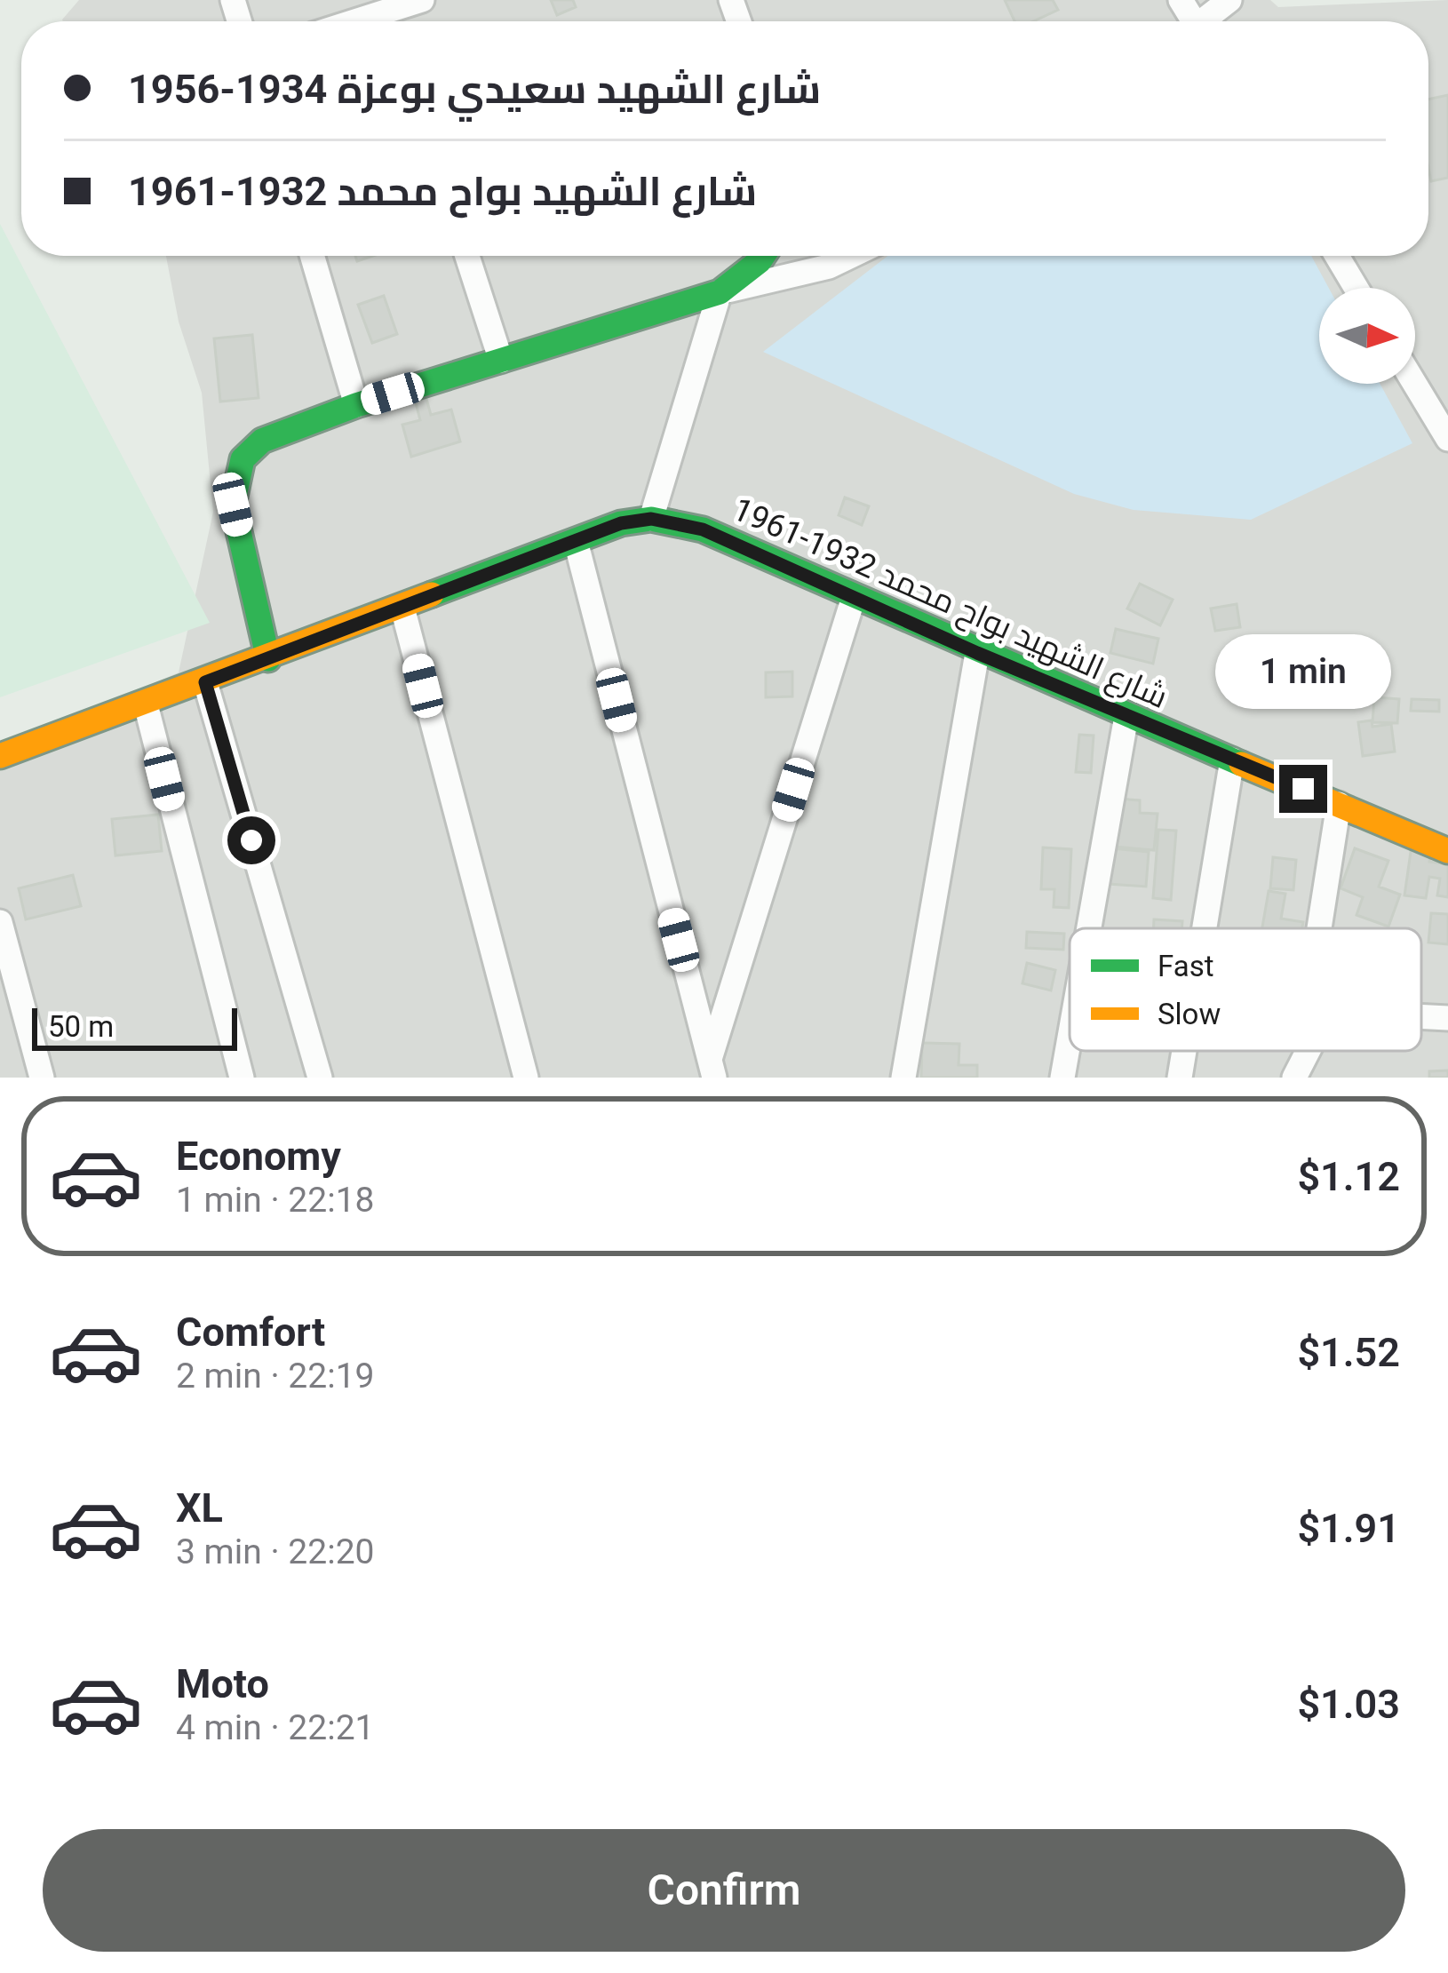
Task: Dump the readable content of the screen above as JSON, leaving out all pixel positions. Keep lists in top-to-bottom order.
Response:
{
  "streets": {
    "street": ["شارع الشهيد بواح محمد 1932-1961"]
  },
  "legend": ["Fast", "Slow"],
  "scale_bar": "50 m",
  "north": "right",
  "page": {
    "banner": ["شارع الشهيد سعيدي بوعزة 1934-1956", "شارع الشهيد بواح محمد 1932-1961"],
    "bubble": "1 min",
    "scale": "50 m",
    "list": [
      {
        "name": "Economy",
        "note": "1 min · 22:18",
        "value": "$1.12"
      },
      {
        "name": "Comfort",
        "note": "2 min · 22:19",
        "value": "$1.52"
      },
      {
        "name": "XL",
        "note": "3 min · 22:20",
        "value": "$1.91"
      },
      {
        "name": "Moto",
        "note": "4 min · 22:21",
        "value": "$1.03"
      }
    ],
    "buttons": "Confirm"
  }
}
